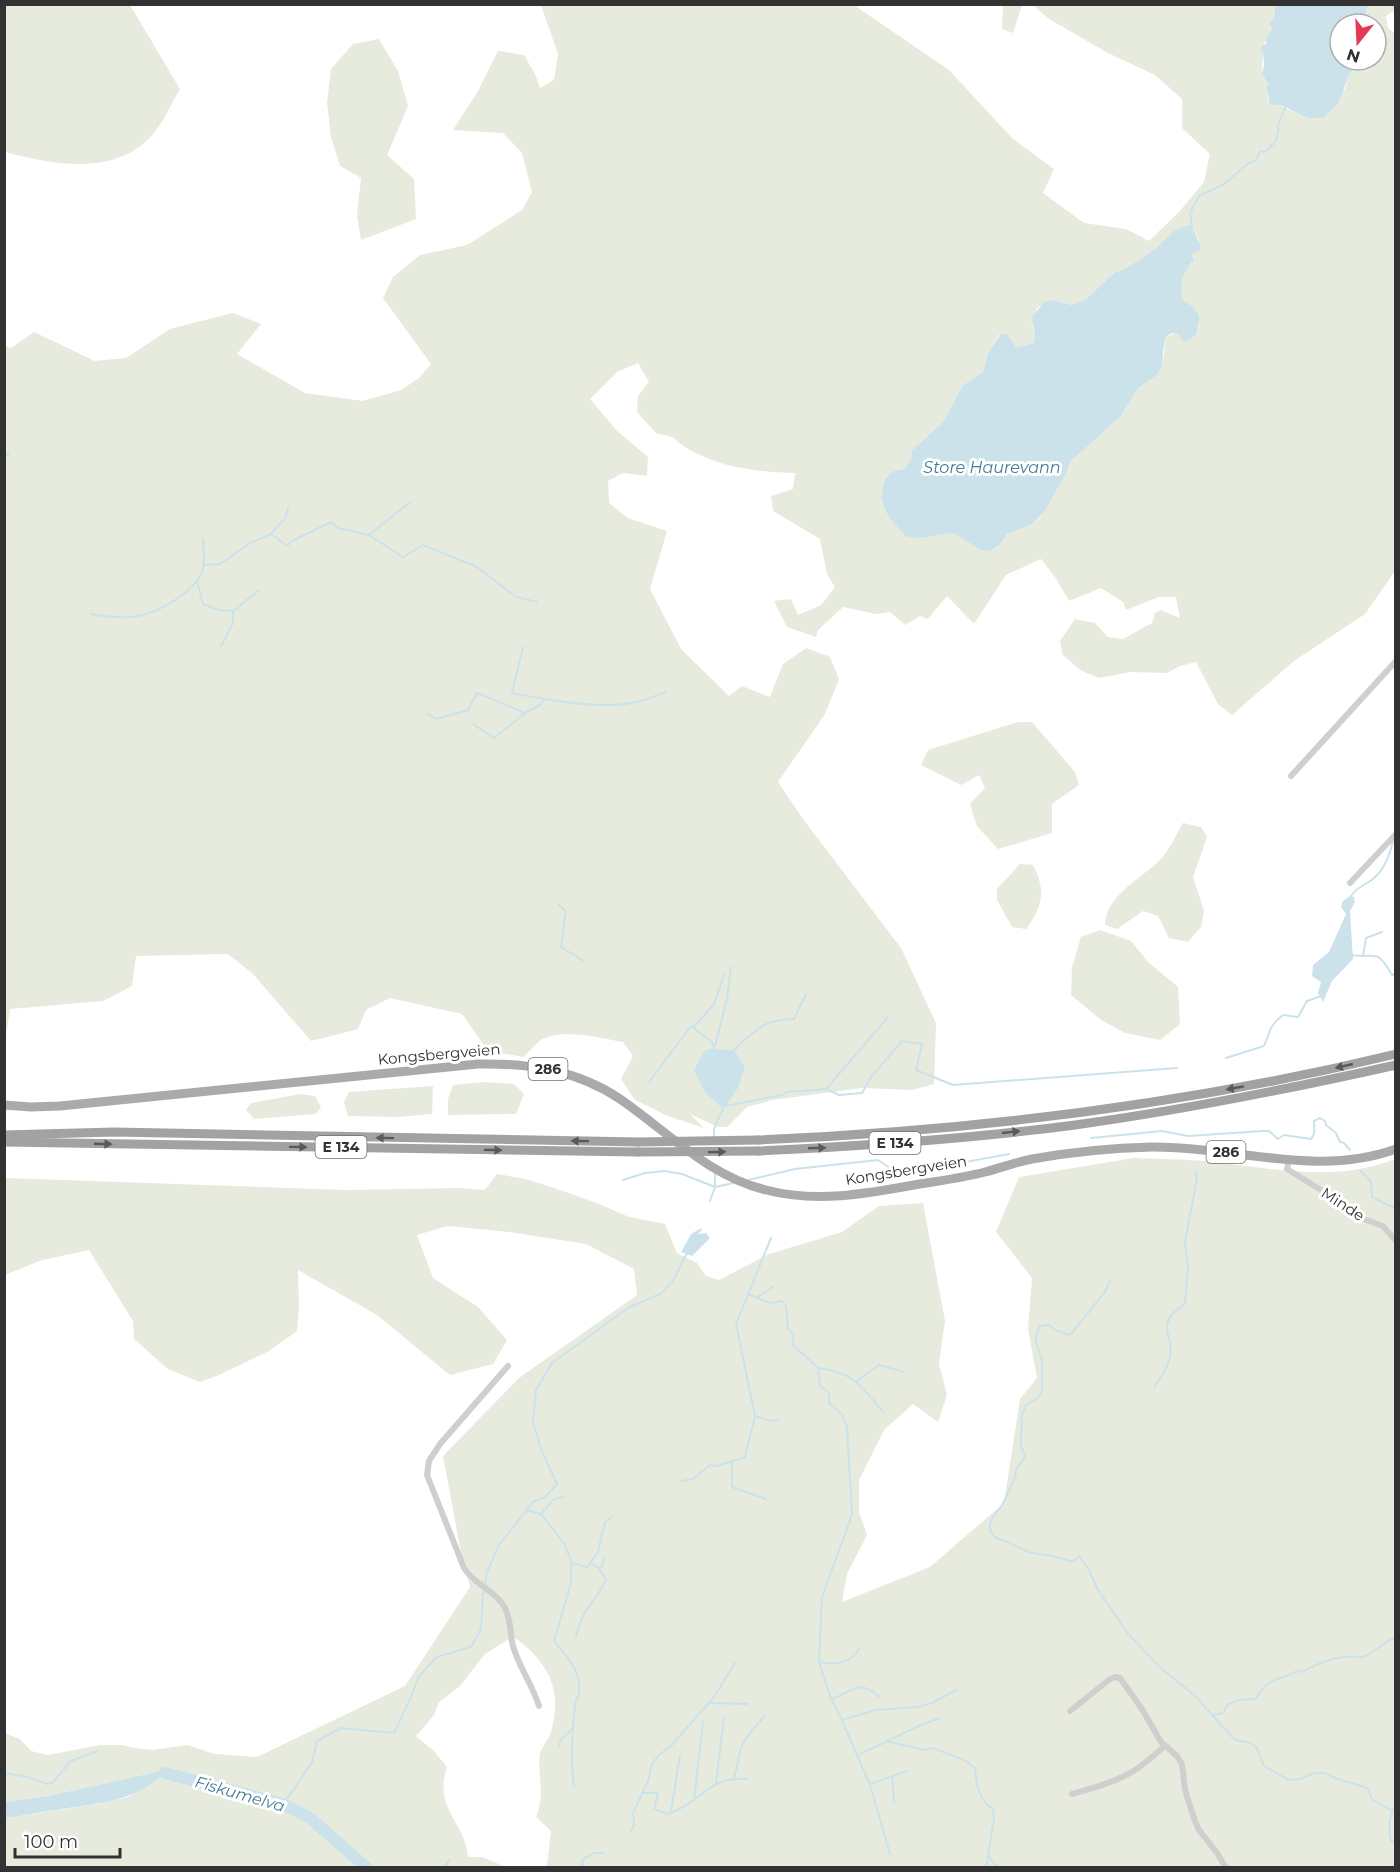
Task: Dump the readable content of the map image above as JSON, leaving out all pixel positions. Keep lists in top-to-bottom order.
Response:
{
  "streets": {
    "highway": ["E 134"],
    "main road": ["Kongsbergveien", "286"],
    "street": ["Minde"]
  },
  "crossings": [
    ["Kongsbergveien", "286"],
    ["Kongsbergveien", "Minde"],
    ["286", "Minde"]
  ],
  "water": ["Store Haurevann", "Fiskumelva"],
  "scale_bar": "100 m",
  "north": "bottom"
}
